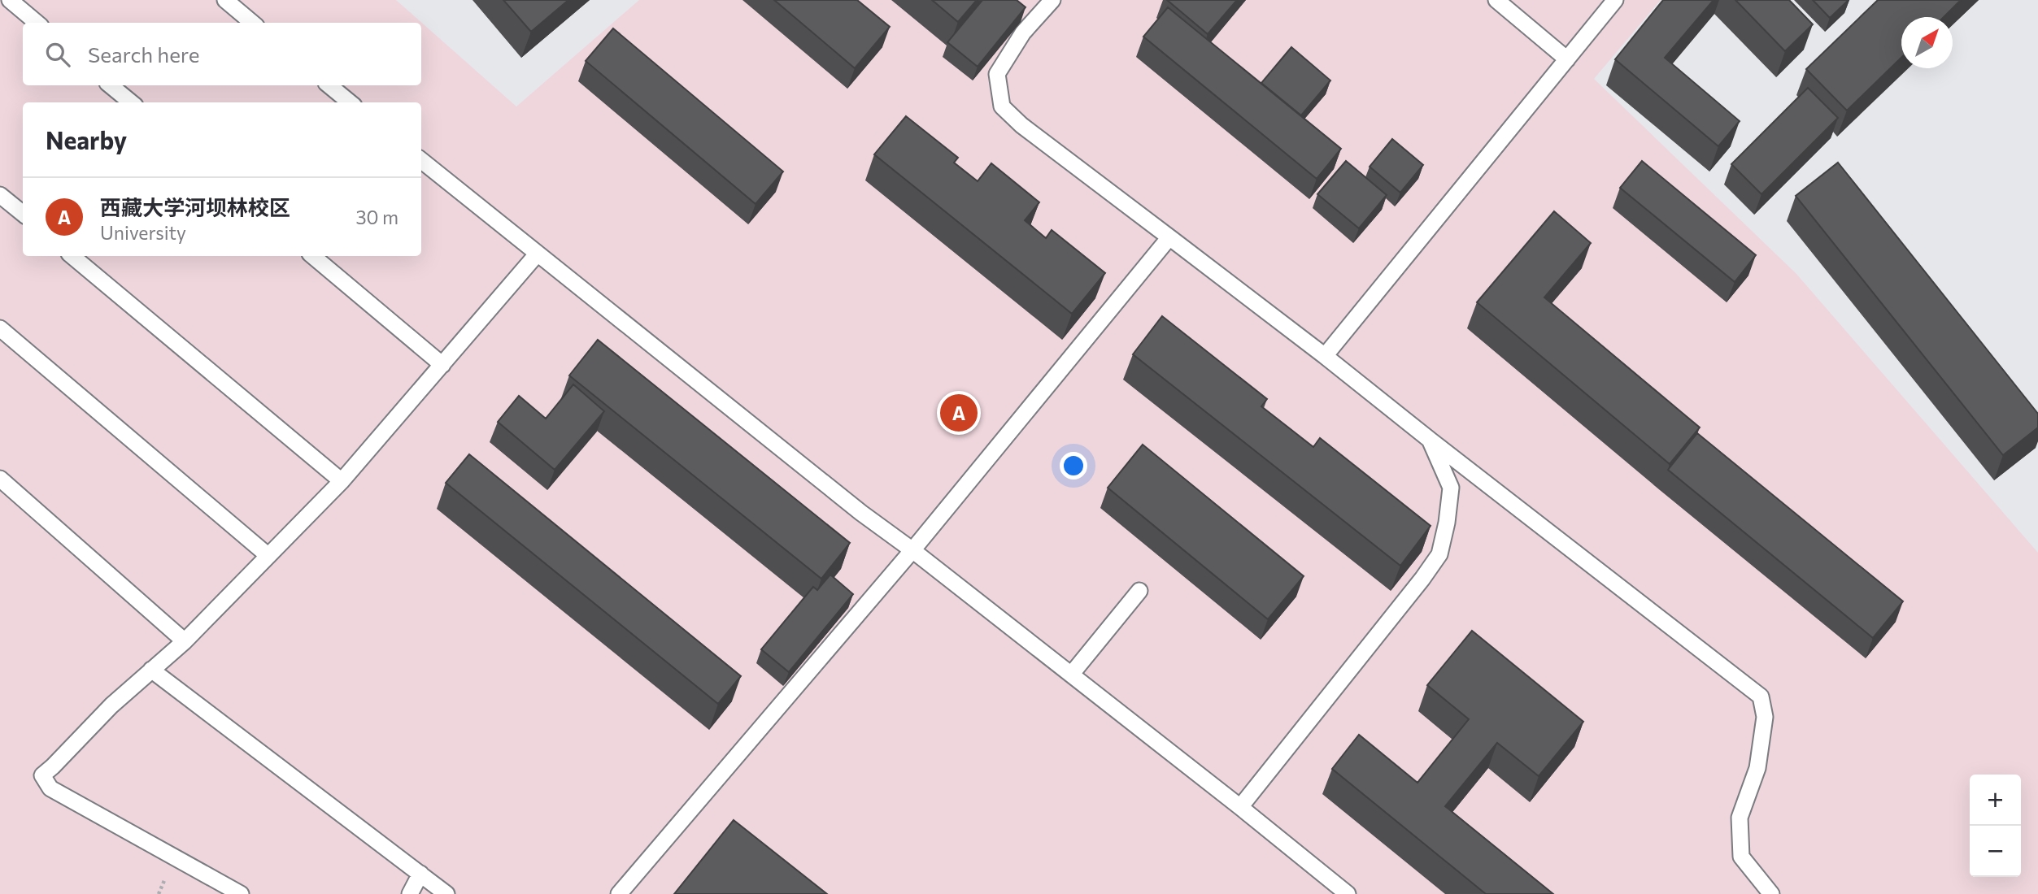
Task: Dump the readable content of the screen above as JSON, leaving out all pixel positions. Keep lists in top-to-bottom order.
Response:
{
  "north": "top right",
  "page": {
    "search": "Search here",
    "heading": "Nearby",
    "list": [
      {
        "mark": "A",
        "name": "西藏大学河坝林校区",
        "note": "University",
        "value": "30 m"
      }
    ],
    "pins": "A",
    "map_buttons": ["+", "−"]
  }
}
